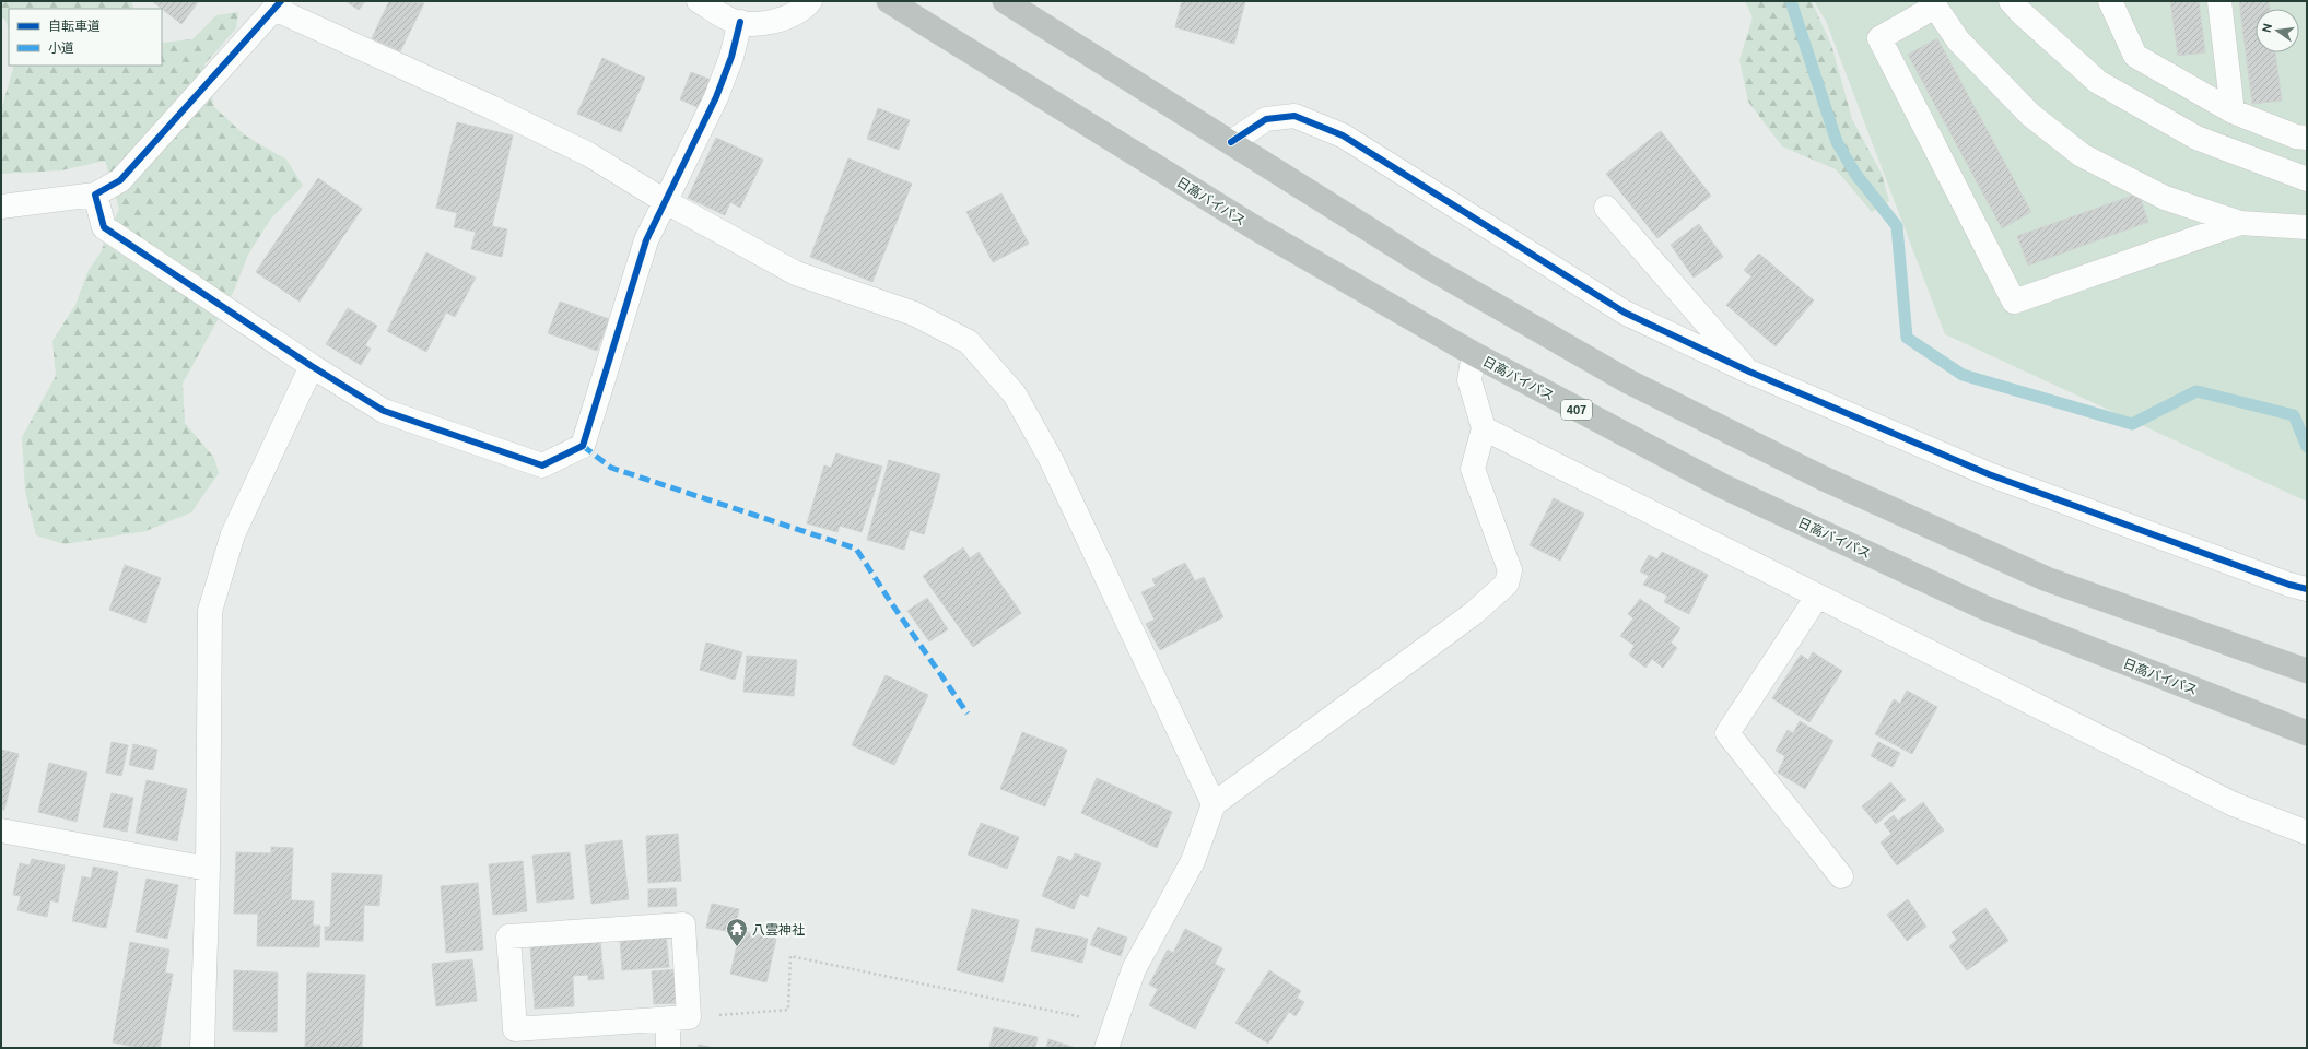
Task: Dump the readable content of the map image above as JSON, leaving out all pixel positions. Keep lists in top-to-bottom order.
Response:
{
  "streets": {
    "highway": ["日高バイパス", "407"]
  },
  "places": {
    "temple": ["八雲神社"]
  },
  "legend": ["自転車道", "小道"],
  "north": "left"
}
